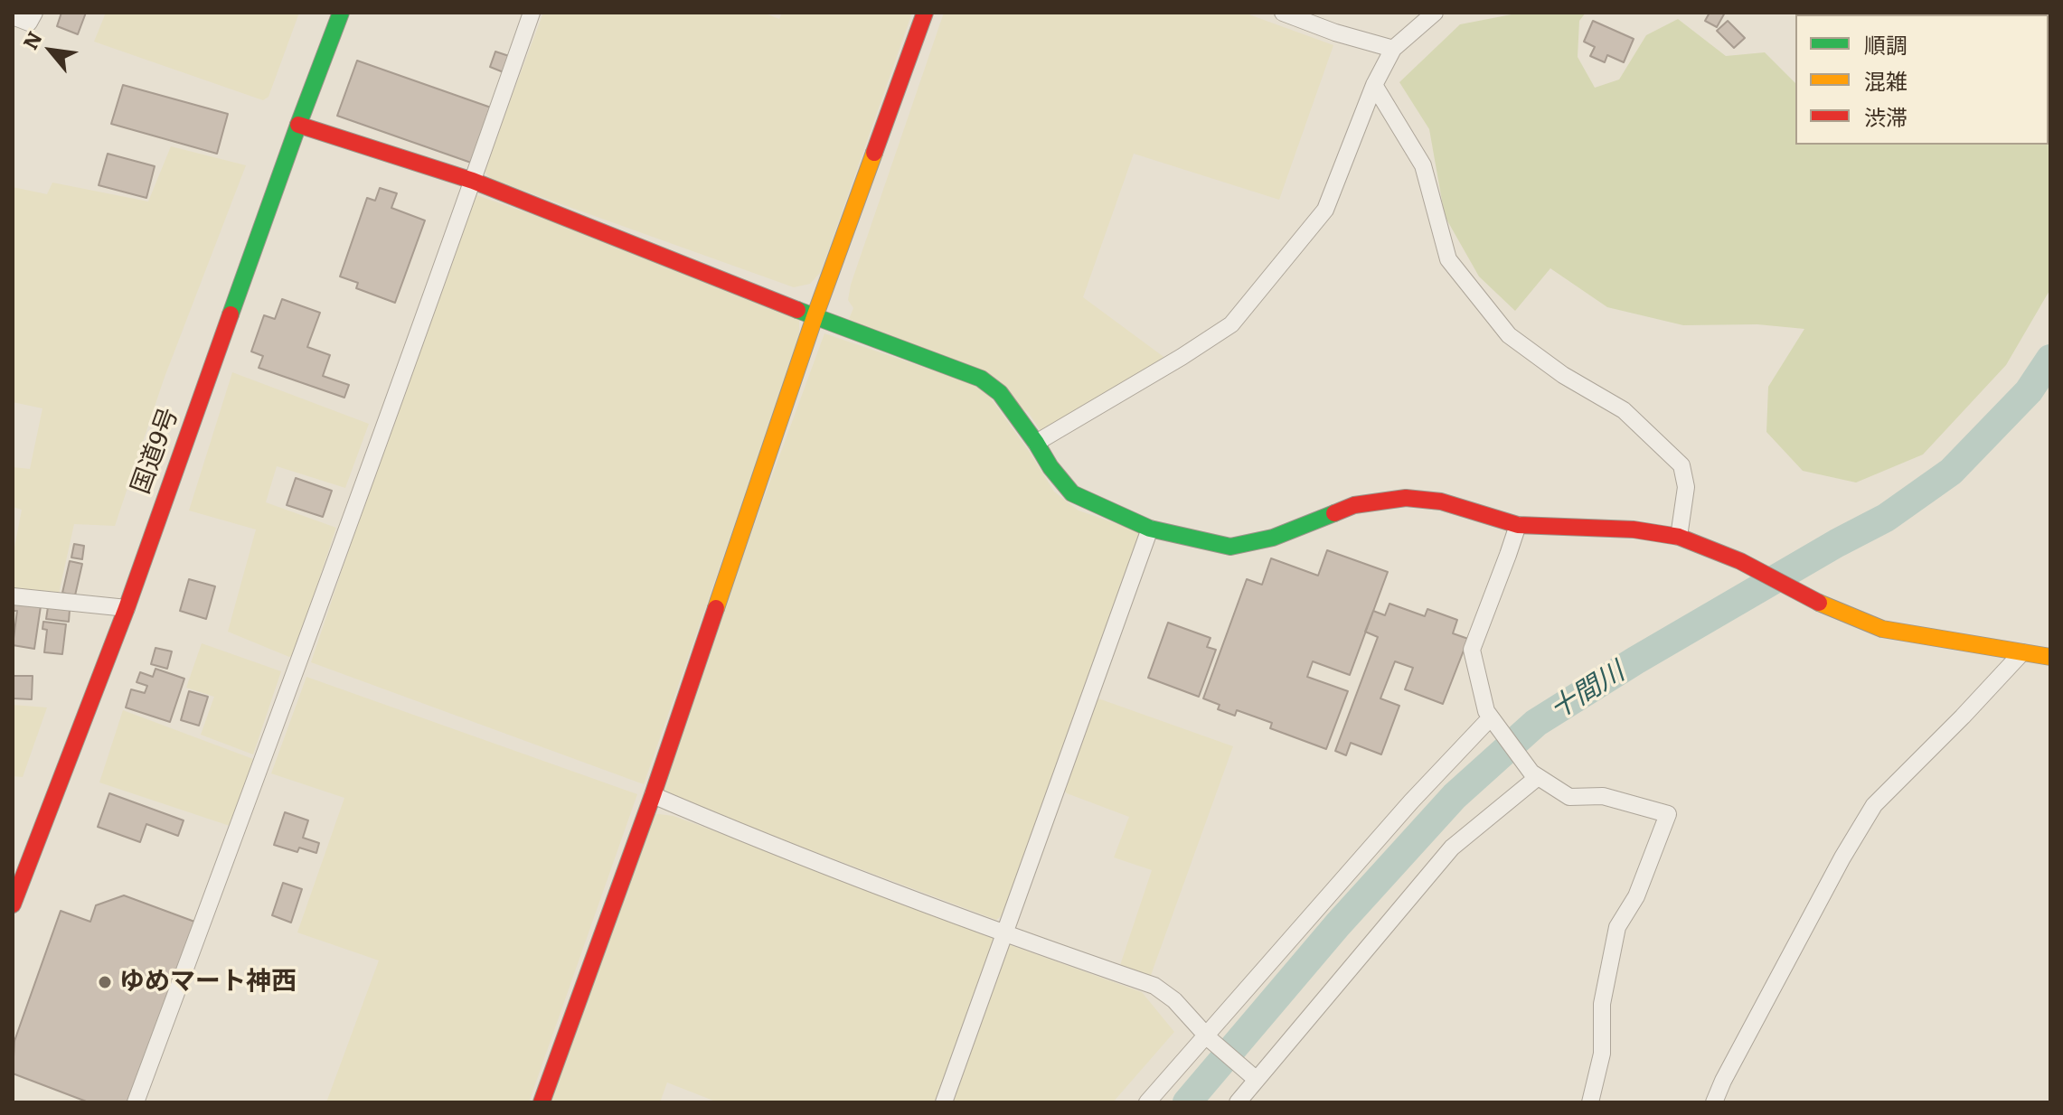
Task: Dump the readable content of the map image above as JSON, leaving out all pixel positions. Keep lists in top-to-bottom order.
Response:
{
  "streets": {
    "main road": ["国道9号"]
  },
  "water": ["十間川"],
  "places": ["ゆめマート神西"],
  "legend": ["順調", "混雑", "渋滞"],
  "north": "top left"
}
